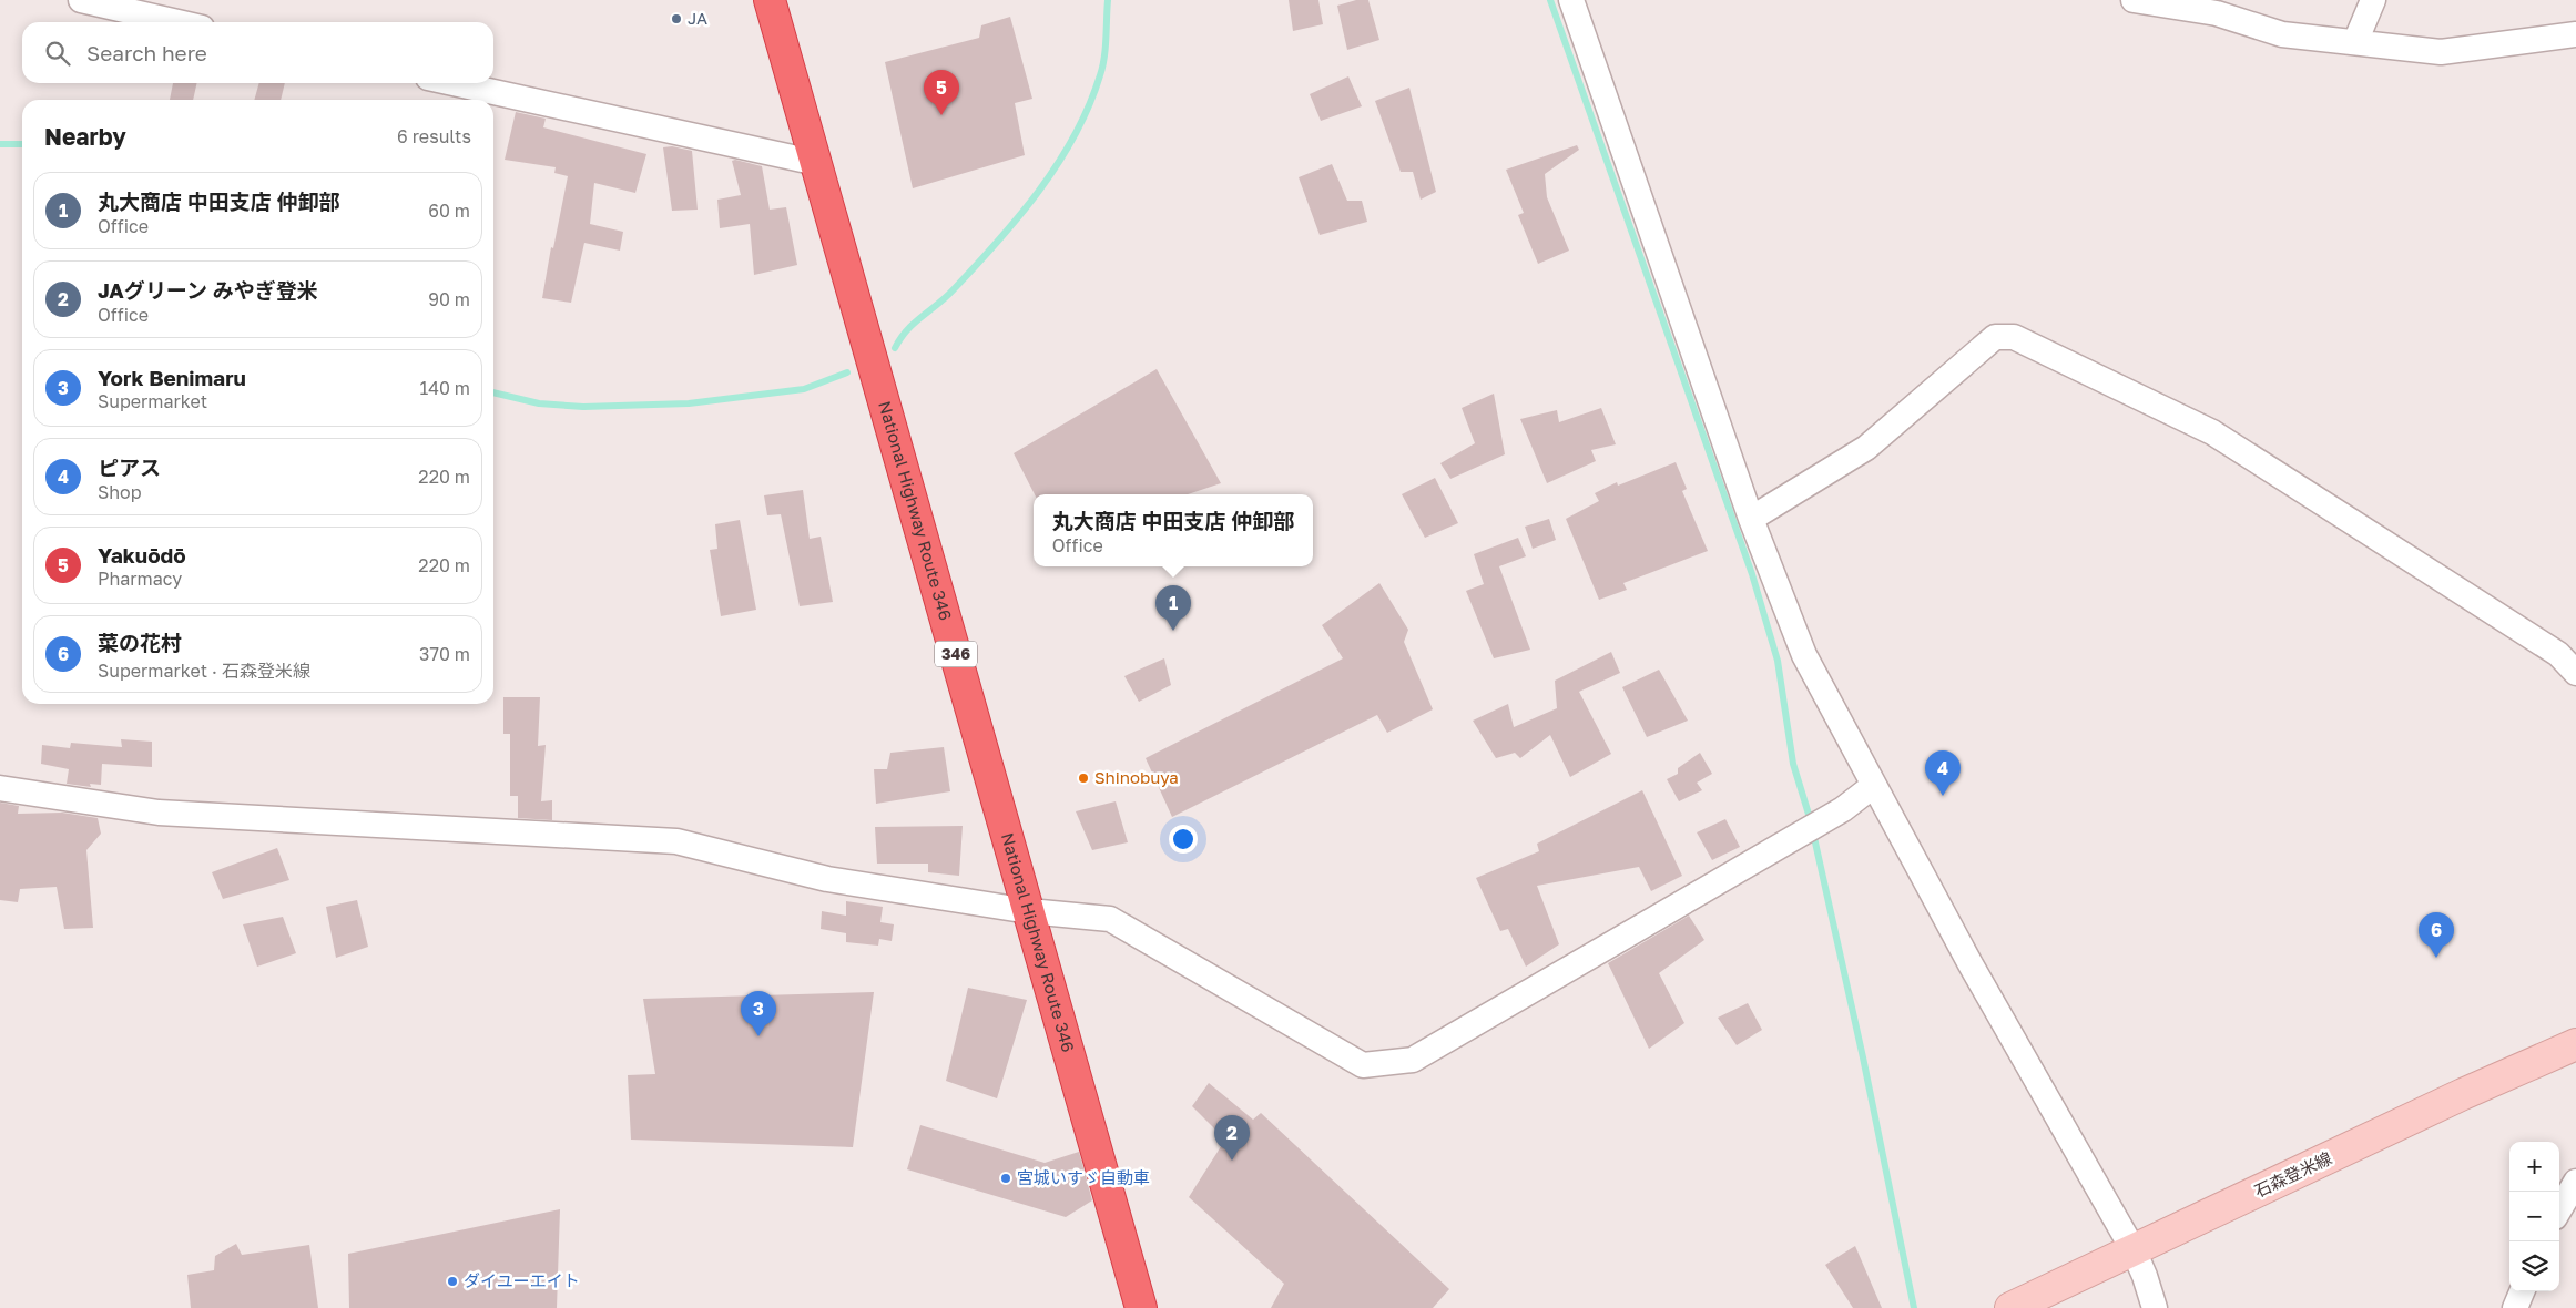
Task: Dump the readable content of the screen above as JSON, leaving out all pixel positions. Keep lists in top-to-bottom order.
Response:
{
  "streets": {
    "highway": ["National Highway Route 346", "346"],
    "main road": ["石森登米線"]
  },
  "places": [
    "JA",
    "Shinobuya",
    "宮城いすゞ自動車",
    "ダイユーエイト"
  ],
  "page": {
    "search": "Search here",
    "pins": [
      "5",
      "1",
      "4",
      "6",
      "3",
      "2"
    ],
    "heading": ["Nearby", "6 results"],
    "list": [
      {
        "mark": "1",
        "name": "丸大商店 中田支店 仲卸部",
        "note": "Office",
        "value": "60 m"
      },
      {
        "mark": "2",
        "name": "JAグリーン みやぎ登米",
        "note": "Office",
        "value": "90 m"
      },
      {
        "mark": "3",
        "name": "York Benimaru",
        "note": "Supermarket",
        "value": "140 m"
      },
      {
        "mark": "4",
        "name": "ピアス",
        "note": "Shop",
        "value": "220 m"
      },
      {
        "mark": "5",
        "name": "Yakuōdō",
        "note": "Pharmacy",
        "value": "220 m"
      },
      {
        "mark": "6",
        "name": "菜の花村",
        "note": "Supermarket · 石森登米線",
        "value": "370 m"
      }
    ],
    "popup": ["丸大商店 中田支店 仲卸部", "Office"],
    "map_buttons": ["+", "−"]
  }
}
